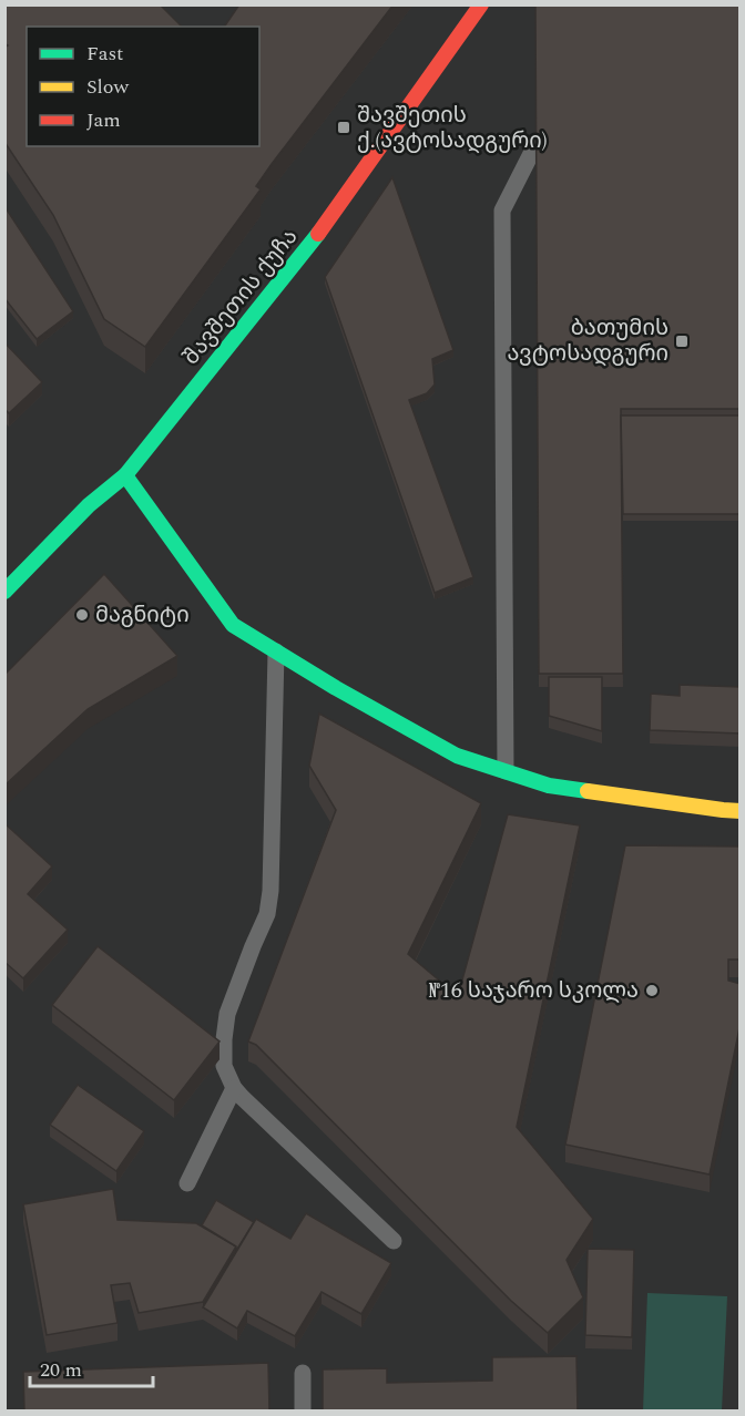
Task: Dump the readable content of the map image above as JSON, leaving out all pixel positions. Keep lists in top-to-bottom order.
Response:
{
  "streets": {
    "main road": ["შავშეთის ქუჩა"]
  },
  "places": {
    "transit": ["შავშეთის ქ.(ავტოსადგური)", "ბათუმის ავტოსადგური"],
    "other": ["მაგნიტი", "№16 საჯარო სკოლა"]
  },
  "legend": ["Fast", "Slow", "Jam"],
  "scale_bar": "20 m"
}
